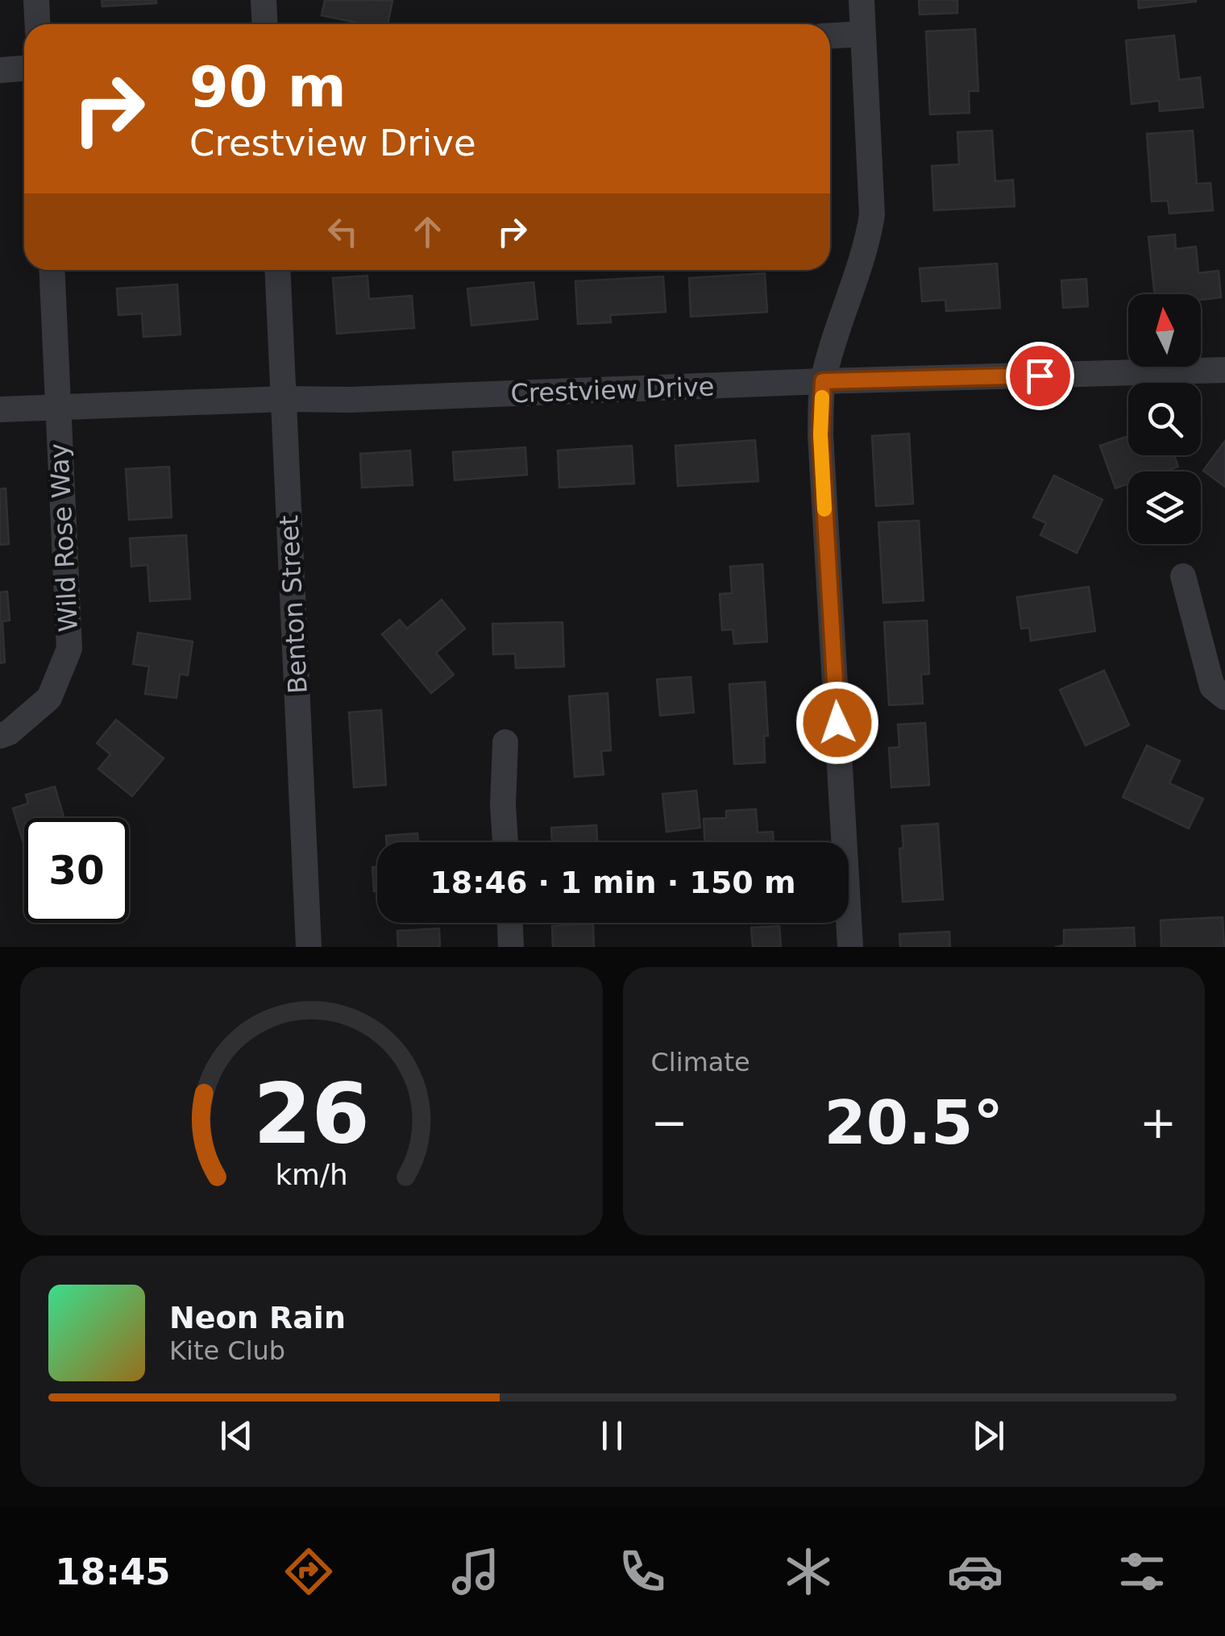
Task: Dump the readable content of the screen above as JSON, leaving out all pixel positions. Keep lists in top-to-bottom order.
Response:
{
  "streets": {
    "street": ["Crestview Drive", "Wild Rose Way", "Benton Street"]
  },
  "crossings": [
    ["Crestview Drive", "Wild Rose Way"],
    ["Crestview Drive", "Benton Street"]
  ],
  "north": "top",
  "page": {
    "turn": ["90 m", "Crestview Drive"],
    "limit": "30",
    "trip": "18:46 · 1 min · 150 m",
    "tile": "Climate",
    "heat": ["−", "20.5°", "+"],
    "song": ["Neon Rain", "Kite Club"],
    "tabs": "18:45",
    "gauge": ["26", "km/h"]
  }
}
